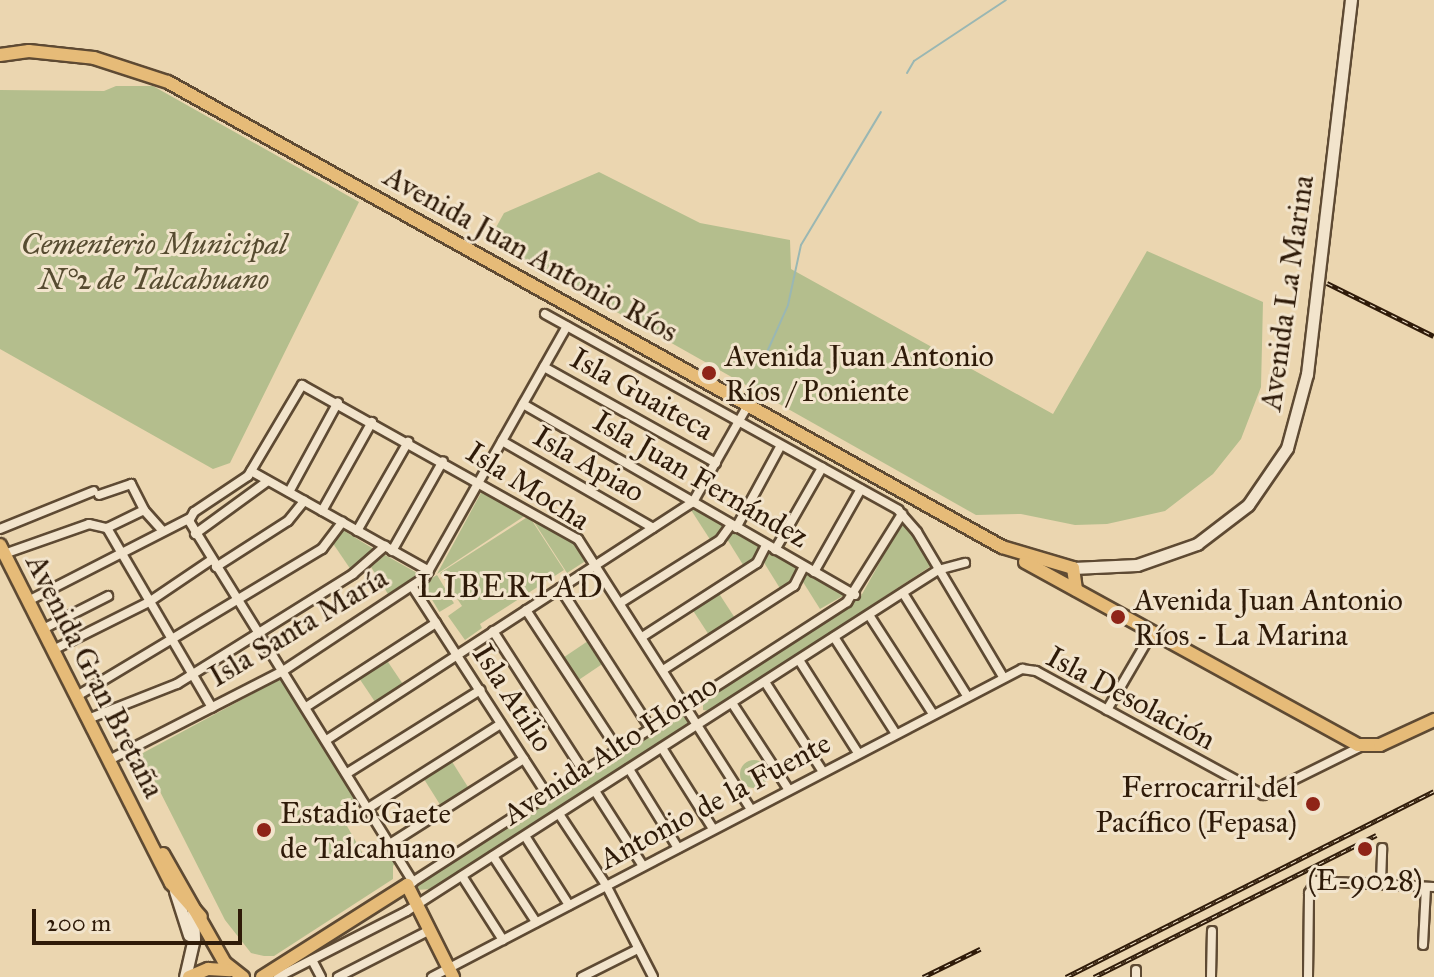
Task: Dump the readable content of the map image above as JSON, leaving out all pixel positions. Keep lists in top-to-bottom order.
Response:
{
  "streets": {
    "main road": [
      "Avenida Juan Antonio Ríos",
      "Avenida La Marina",
      "Avenida Gran Bretaña",
      "Avenida Alto Horno"
    ],
    "street": [
      "Isla Guaiteca",
      "Isla Apiao",
      "Isla Juan Fernández",
      "Isla Mocha",
      "Isla Santa María",
      "Isla Atilio",
      "Isla Desolación",
      "Antonio de la Fuente"
    ]
  },
  "crossings": [
    ["Avenida Juan Antonio Ríos", "Avenida La Marina"],
    ["Isla Guaiteca", "Isla Santa María"],
    ["Isla Apiao", "Isla Santa María"],
    ["Isla Juan Fernández", "Isla Santa María"],
    ["Isla Juan Fernández", "Avenida Alto Horno"],
    ["Isla Mocha", "Isla Santa María"],
    ["Isla Mocha", "Avenida Alto Horno"],
    ["Isla Mocha", "Antonio de la Fuente"],
    ["Isla Santa María", "Avenida Gran Bretaña"],
    ["Isla Santa María", "Isla Atilio"],
    ["Isla Atilio", "Avenida Alto Horno"],
    ["Isla Desolación", "Avenida Alto Horno"],
    ["Isla Desolación", "Antonio de la Fuente"]
  ],
  "districts": ["LIBERTAD"],
  "parks": ["Cementerio Municipal N°2 de Talcahuano"],
  "places": [
    "Avenida Juan Antonio Ríos / Poniente",
    "Avenida Juan Antonio Ríos - La Marina",
    "Ferrocarril del Pacífico (Fepasa)",
    "Estadio Gaete de Talcahuano",
    "(E-9028)"
  ],
  "scale_bar": "200 m"
}
